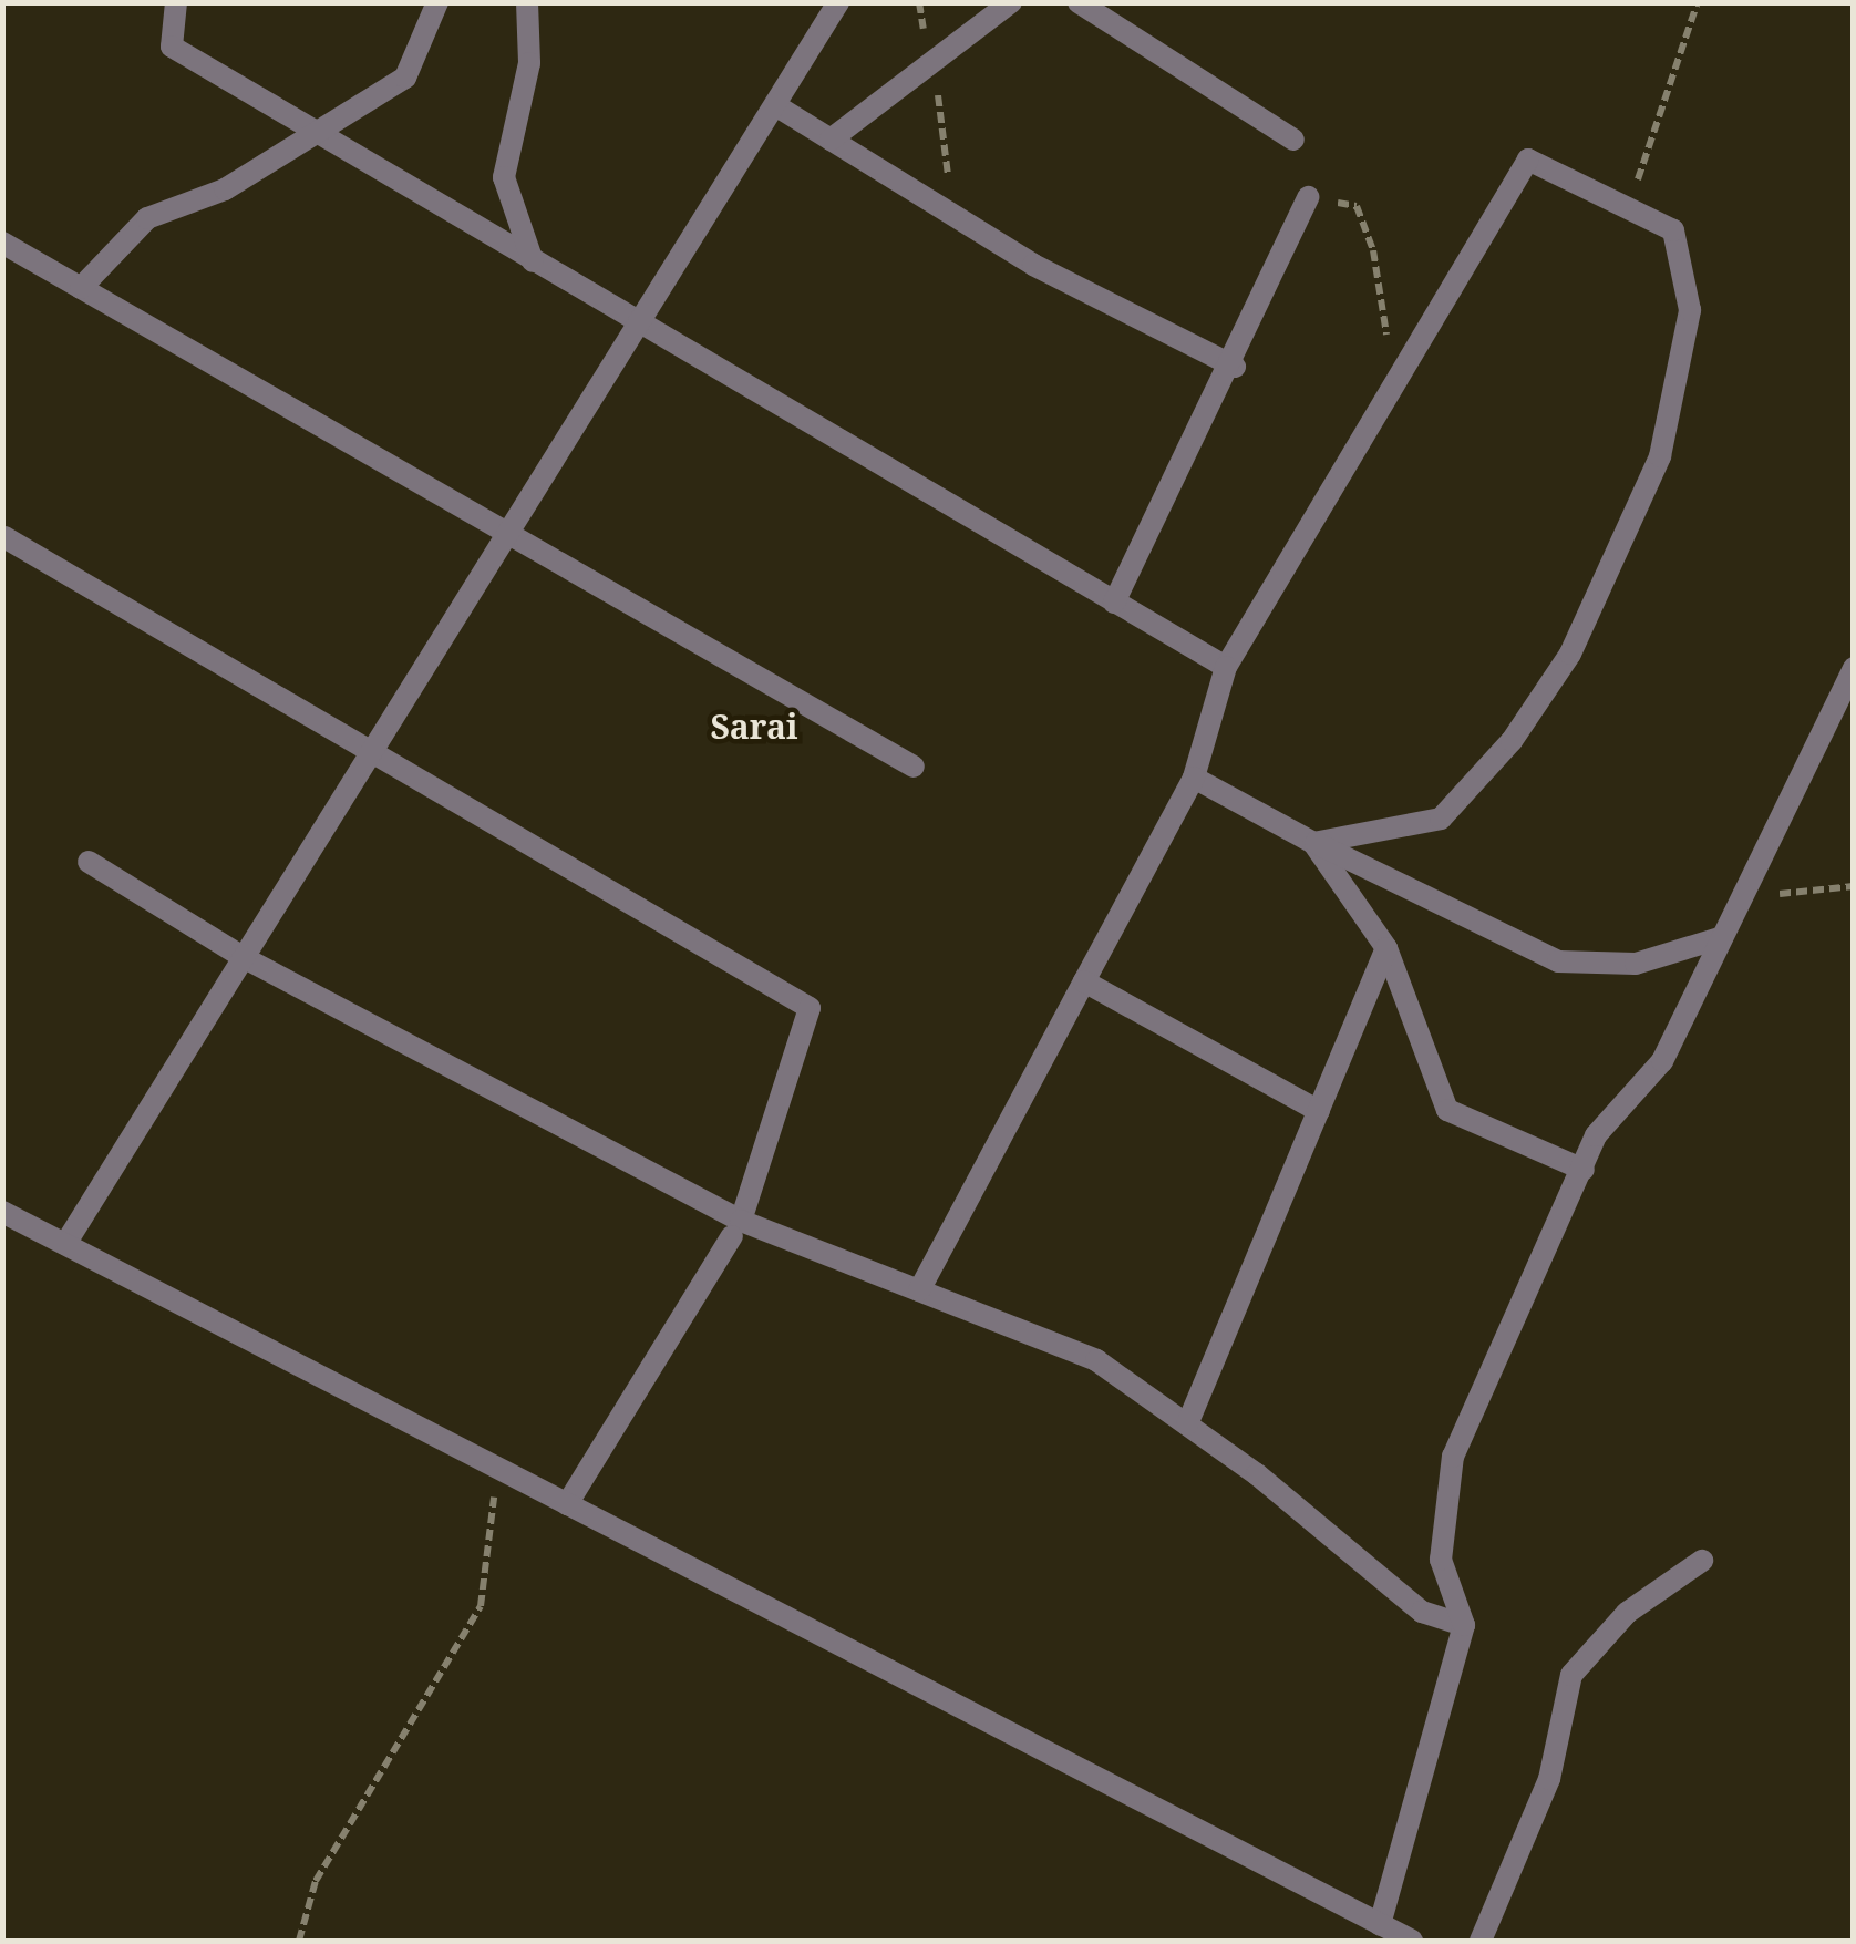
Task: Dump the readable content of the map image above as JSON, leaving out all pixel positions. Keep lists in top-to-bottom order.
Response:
{
  "districts": ["Sarai"]
}
